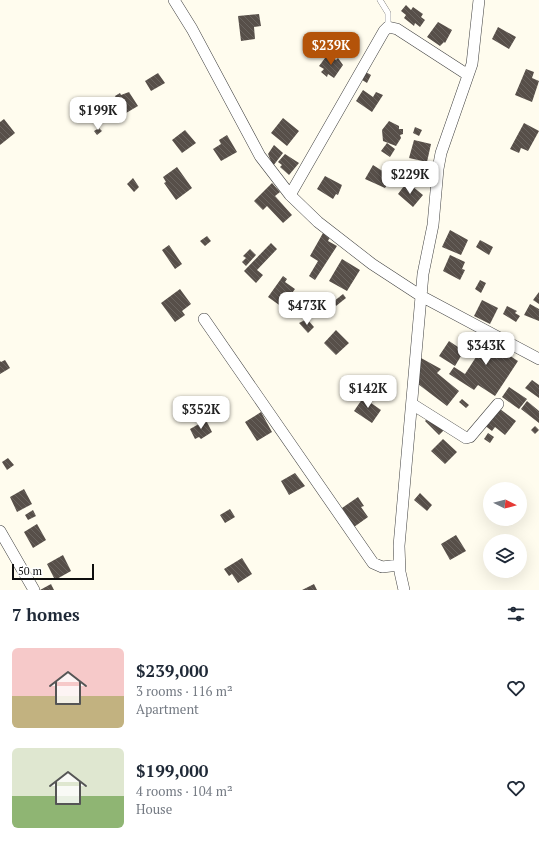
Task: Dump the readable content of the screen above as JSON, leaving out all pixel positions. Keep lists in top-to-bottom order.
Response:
{
  "scale_bar": "50 m",
  "north": "right",
  "page": {
    "price": [
      "$239K",
      "$199K",
      "$229K",
      "$473K",
      "$343K",
      "$142K",
      "$352K"
    ],
    "scale": "50 m",
    "heading": "7 homes",
    "list": [
      {
        "name": "$239,000",
        "note": "3 rooms · 116 m² · Apartment"
      },
      {
        "name": "$199,000",
        "note": "4 rooms · 104 m² · House"
      }
    ]
  }
}
